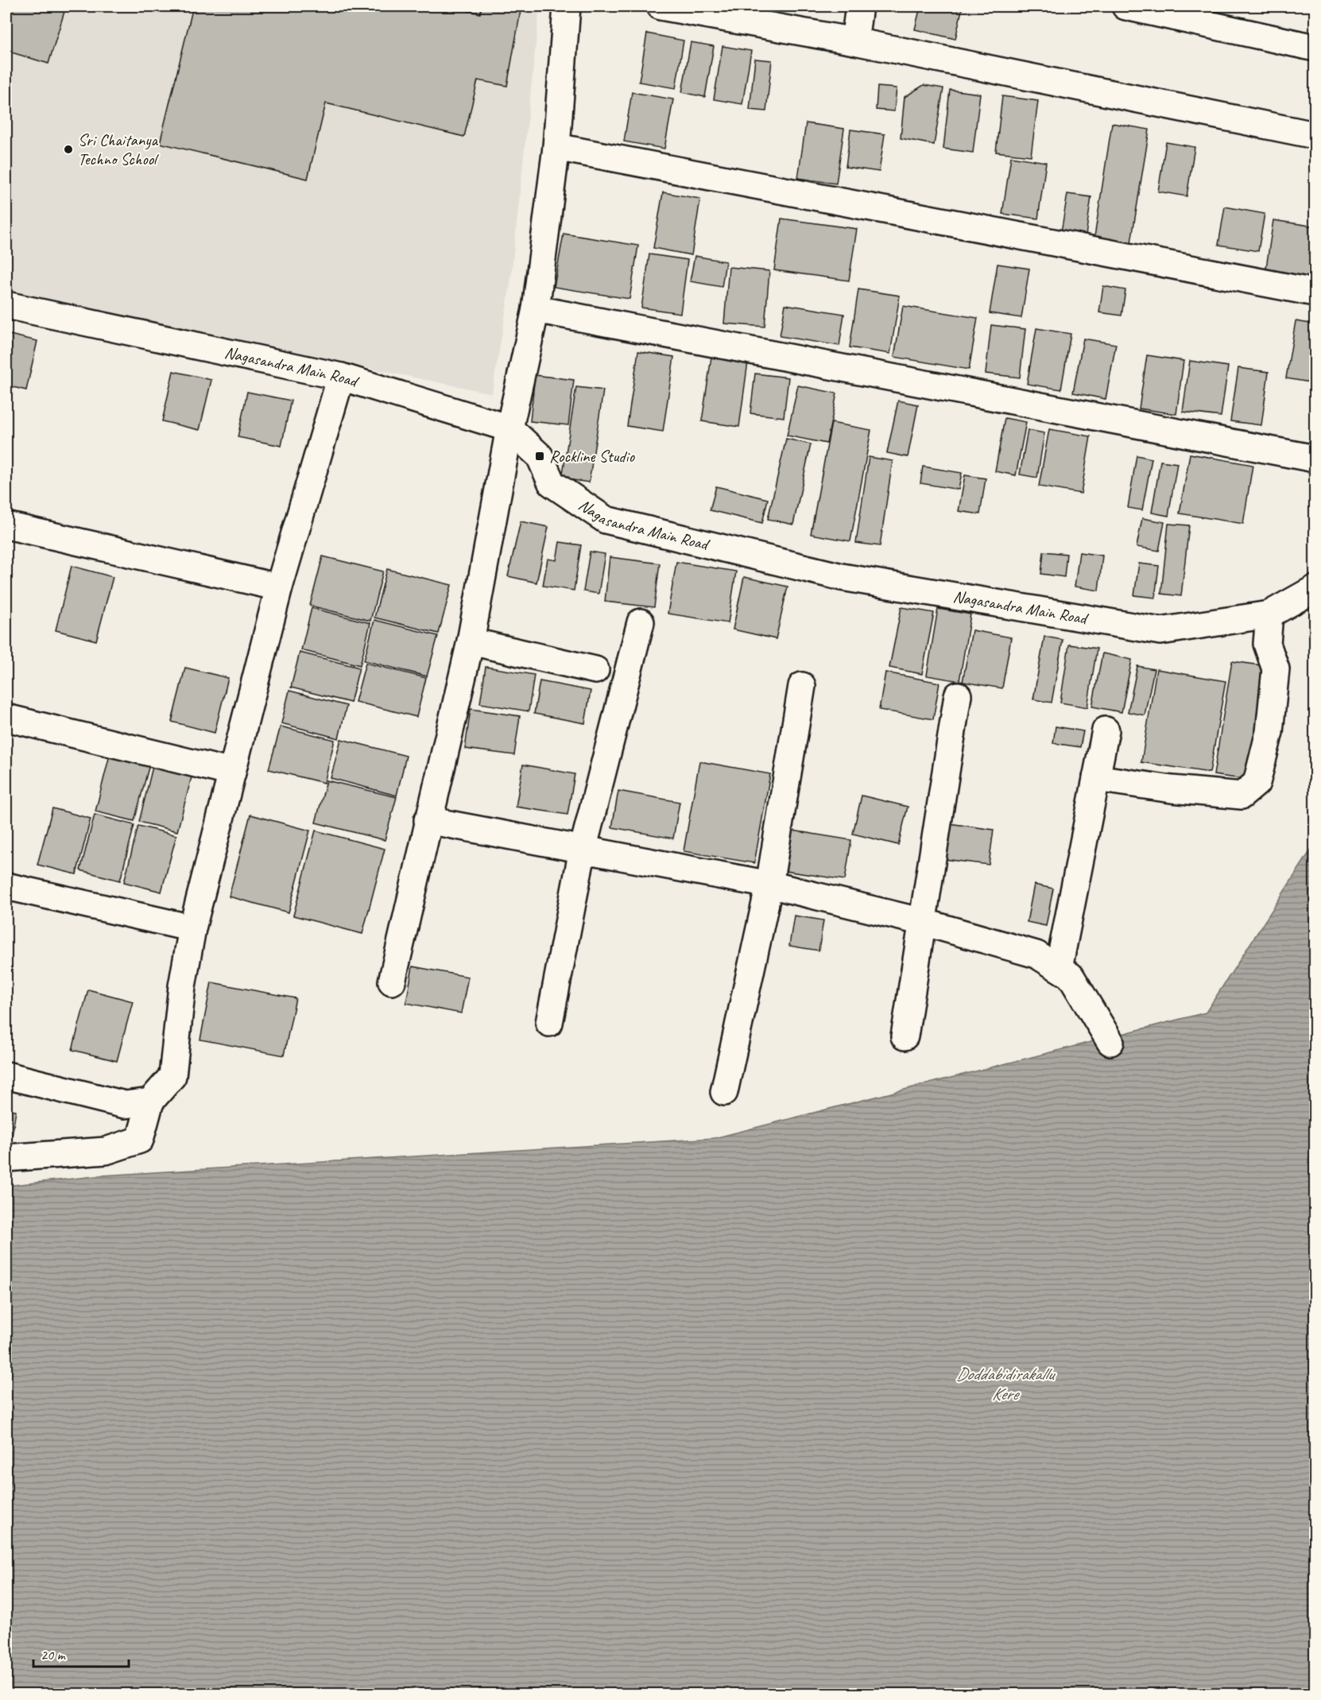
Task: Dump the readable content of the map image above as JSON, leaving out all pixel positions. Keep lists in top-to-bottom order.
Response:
{
  "streets": {
    "street": ["Nagasandra Main Road"]
  },
  "water": ["Doddabidirakallu Kere"],
  "places": {
    "other": ["Sri Chaitanya Techno School"],
    "transit": ["Rockline Studio"]
  },
  "scale_bar": "20 m"
}
